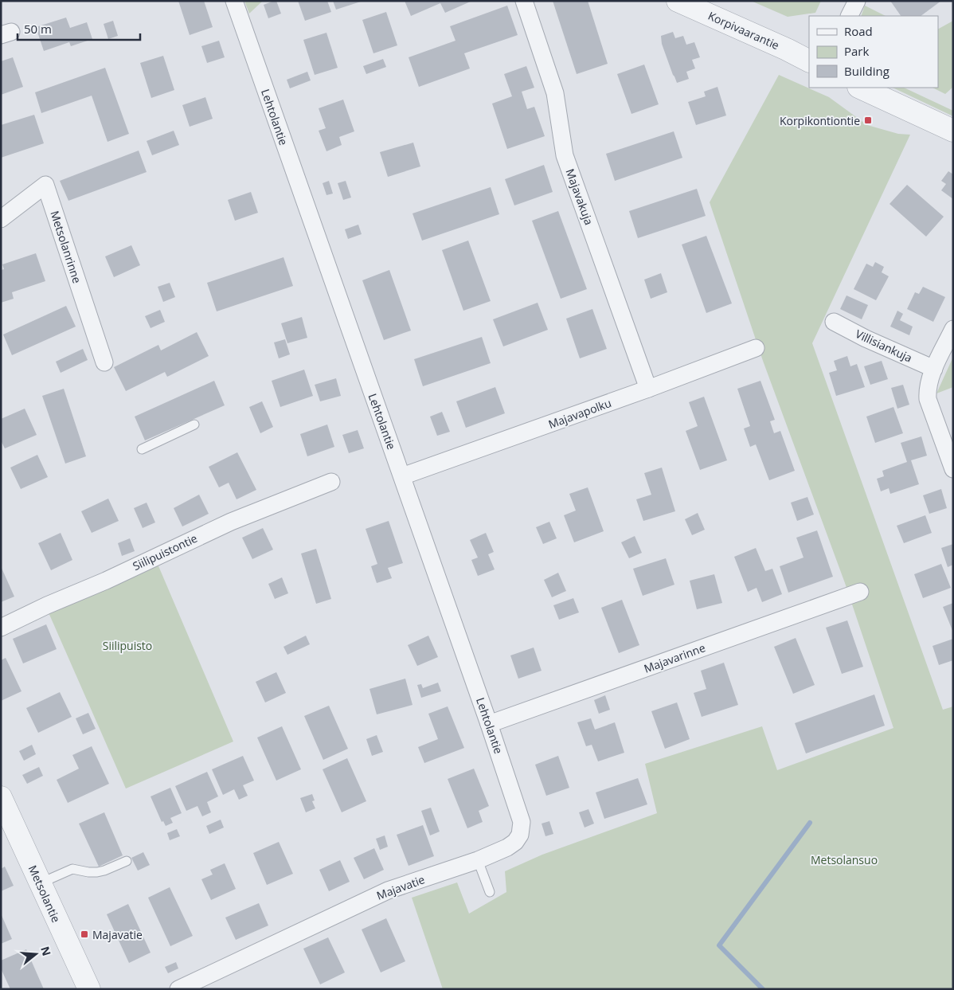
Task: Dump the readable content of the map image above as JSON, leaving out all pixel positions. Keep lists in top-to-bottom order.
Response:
{
  "streets": {
    "street": [
      "Korpivaarantie",
      "Lehtolantie",
      "Majavakuja",
      "Metsolanrinne",
      "Villisiankuja",
      "Majavapolku",
      "Siilipuistontie",
      "Majavarinne",
      "Majavatie",
      "Metsolantie"
    ]
  },
  "crossings": [
    ["Lehtolantie", "Majavapolku"],
    ["Lehtolantie", "Majavarinne"],
    ["Lehtolantie", "Majavatie"],
    ["Majavakuja", "Majavapolku"]
  ],
  "parks": ["Siilipuisto", "Metsolansuo"],
  "places": {
    "transit": ["Korpikontiontie", "Majavatie"]
  },
  "legend": ["Road", "Park", "Building"],
  "scale_bar": "50 m",
  "north": "right"
}
